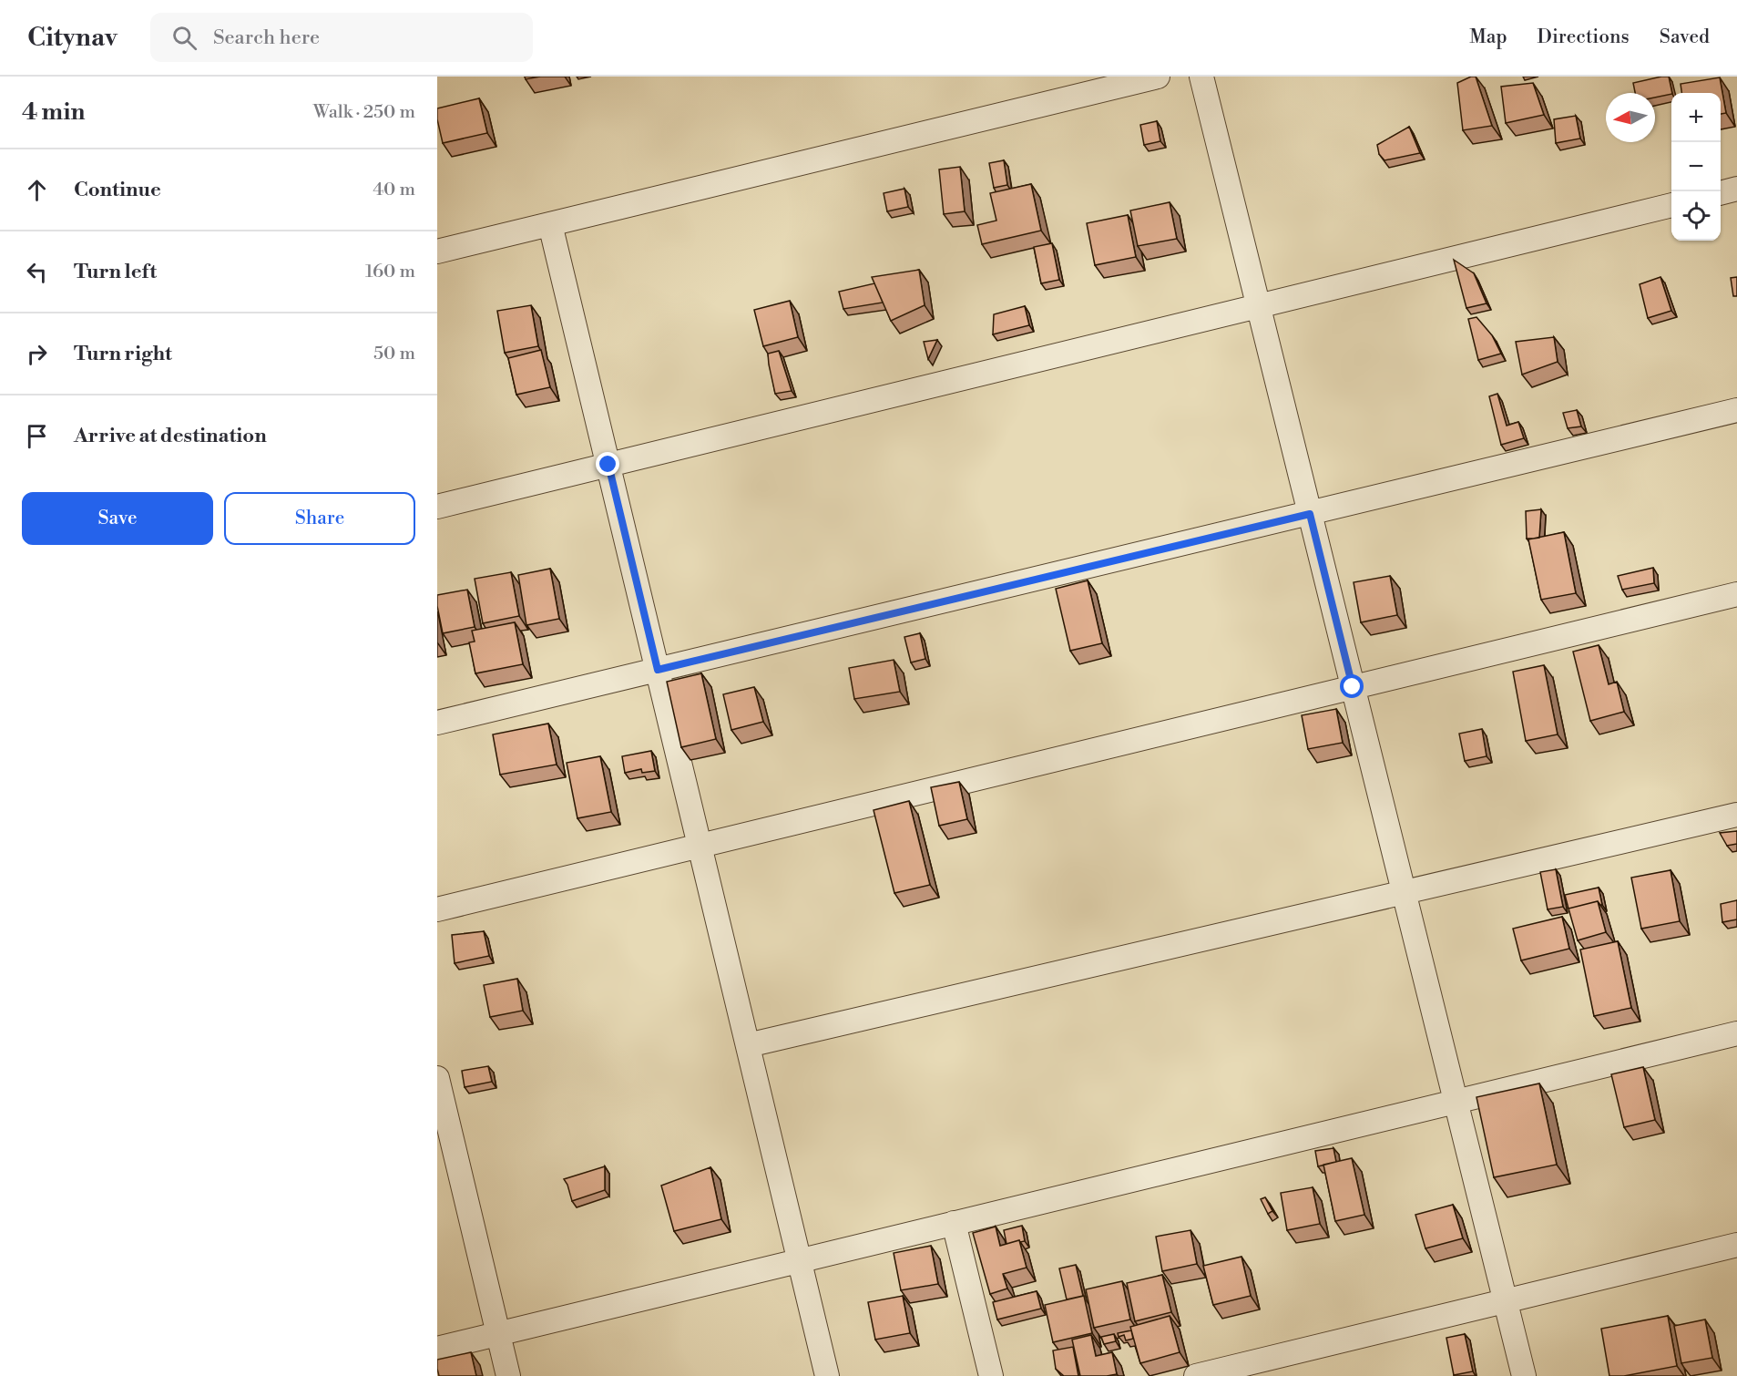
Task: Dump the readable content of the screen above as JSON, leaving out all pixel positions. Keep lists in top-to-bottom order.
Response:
{
  "north": "left",
  "page": {
    "header": "Citynav",
    "search": "Search here",
    "nav": ["Map", "Directions", "Saved"],
    "heading": ["4 min", "Walk · 250 m"],
    "map_buttons": ["+", "−"],
    "list": [
      ["Continue", "40 m"],
      ["Turn left", "160 m"],
      ["Turn right", "50 m"],
      "Arrive at destination"
    ],
    "buttons": ["Save", "Share"]
  }
}
